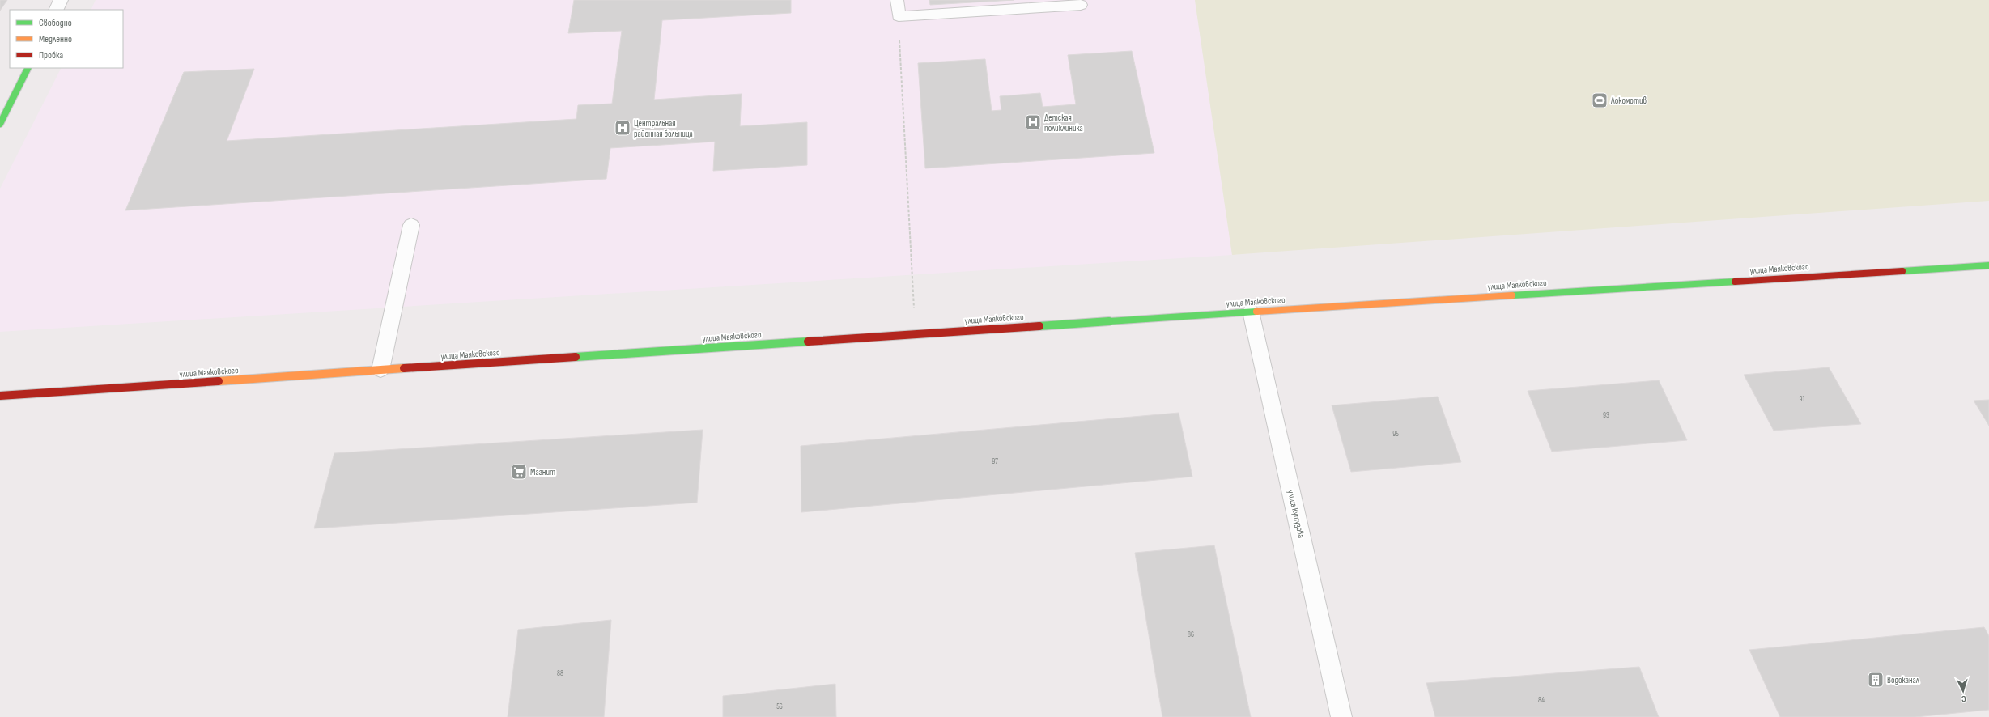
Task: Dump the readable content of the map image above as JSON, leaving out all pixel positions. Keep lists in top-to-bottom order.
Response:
{
  "streets": {
    "main road": ["улица Маяковского"],
    "lane": ["улица Кутузова"]
  },
  "crossings": [
    ["улица Маяковского", "улица Кутузова"]
  ],
  "places": {
    "sports": ["Локомотив"],
    "hospital": ["Детская поликлиника", "Центральная районная больница"],
    "supermarket": ["Магнит"],
    "building": ["Водоканал"]
  },
  "house_numbers": [
    "91",
    "93",
    "95",
    "97",
    "86",
    "88",
    "84",
    "56"
  ],
  "legend": ["Свободно", "Медленно", "Пробка"],
  "north": "bottom"
}
